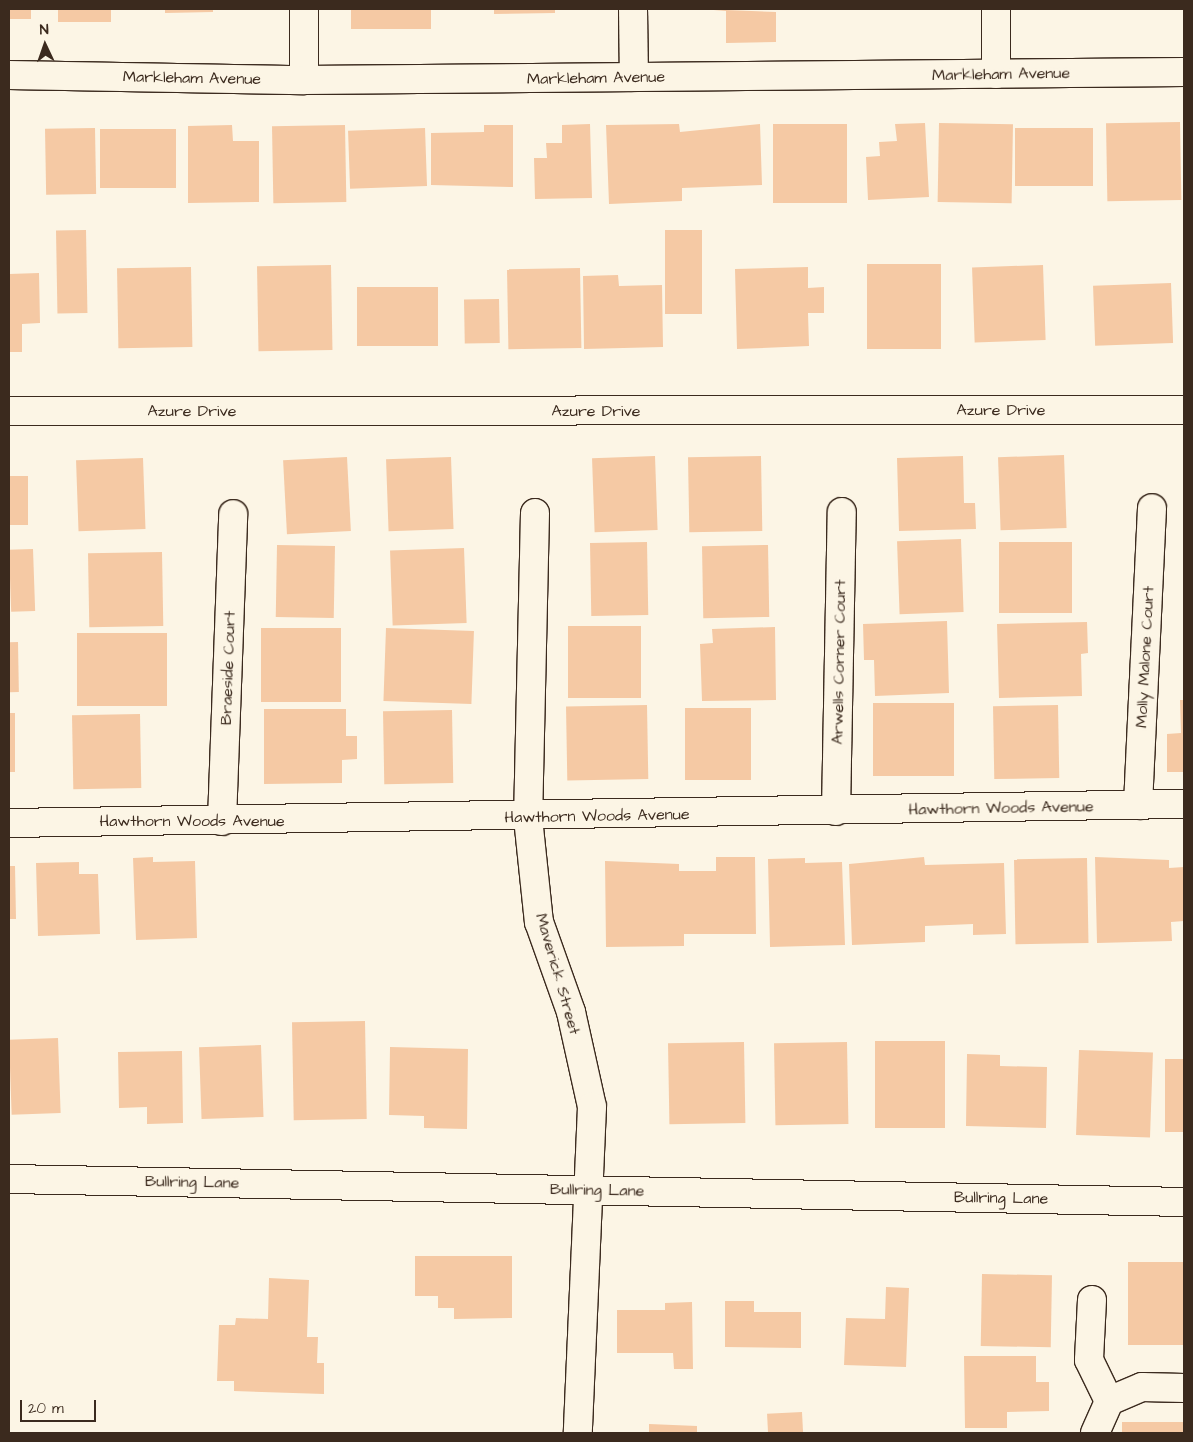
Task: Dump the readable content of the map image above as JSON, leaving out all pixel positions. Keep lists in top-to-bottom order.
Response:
{
  "streets": {
    "street": [
      "Markleham Avenue",
      "Azure Drive",
      "Molly Malone Court",
      "Arwells Corner Court",
      "Braeside Court",
      "Hawthorn Woods Avenue",
      "Maverick Street",
      "Bullring Lane"
    ]
  },
  "crossings": [
    ["Molly Malone Court", "Hawthorn Woods Avenue"],
    ["Arwells Corner Court", "Hawthorn Woods Avenue"],
    ["Braeside Court", "Hawthorn Woods Avenue"],
    ["Hawthorn Woods Avenue", "Maverick Street"],
    ["Maverick Street", "Bullring Lane"]
  ],
  "scale_bar": "20 m",
  "north": "top"
}
